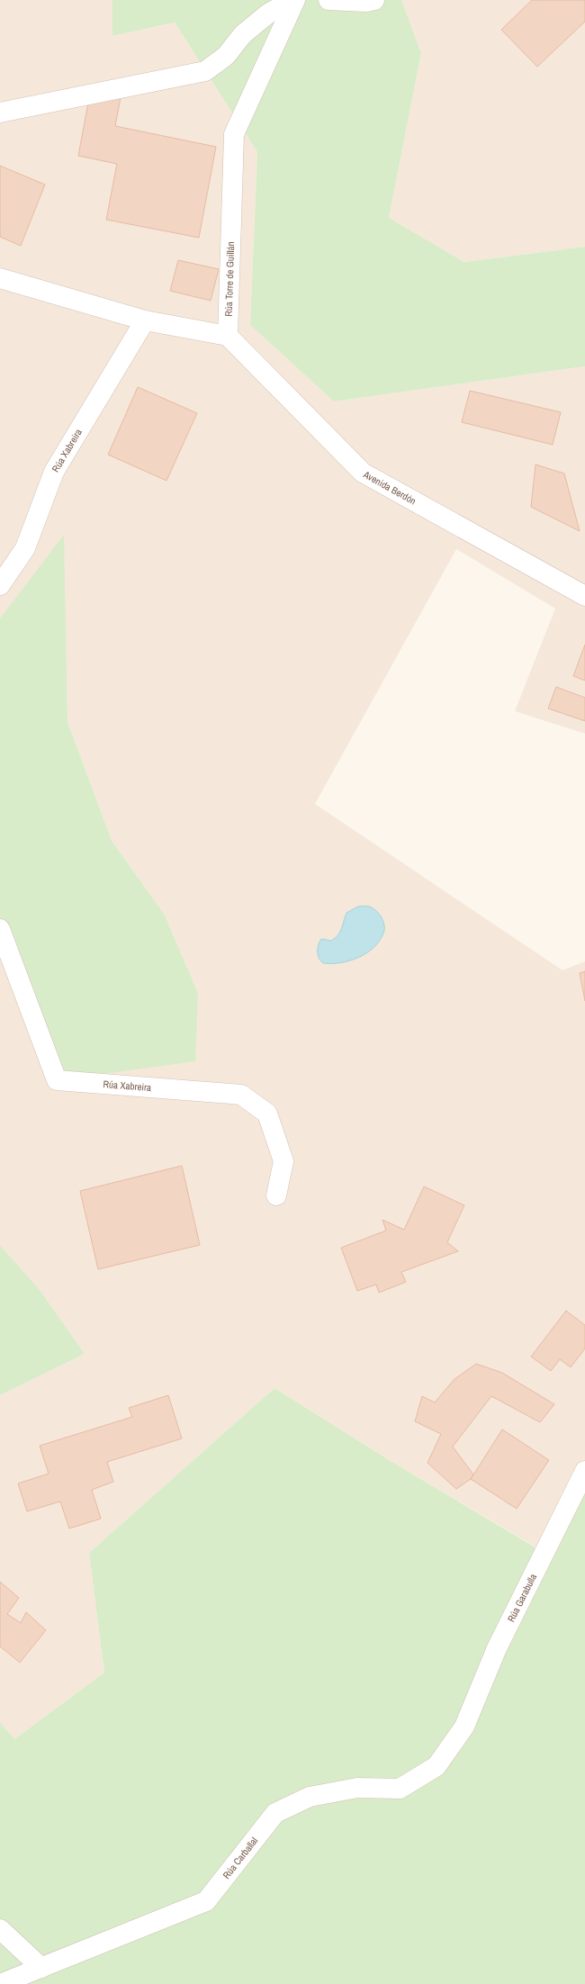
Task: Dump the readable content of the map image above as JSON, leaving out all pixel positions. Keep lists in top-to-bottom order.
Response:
{
  "streets": {
    "street": [
      "Rúa Torre de Guillán",
      "Rúa Xabreira",
      "Avenida Berdón",
      "Rúa Garabulla",
      "Rúa Carballal"
    ]
  },
  "crossings": [
    ["Rúa Torre de Guillán", "Avenida Berdón"],
    ["Rúa Garabulla", "Rúa Carballal"]
  ]
}
